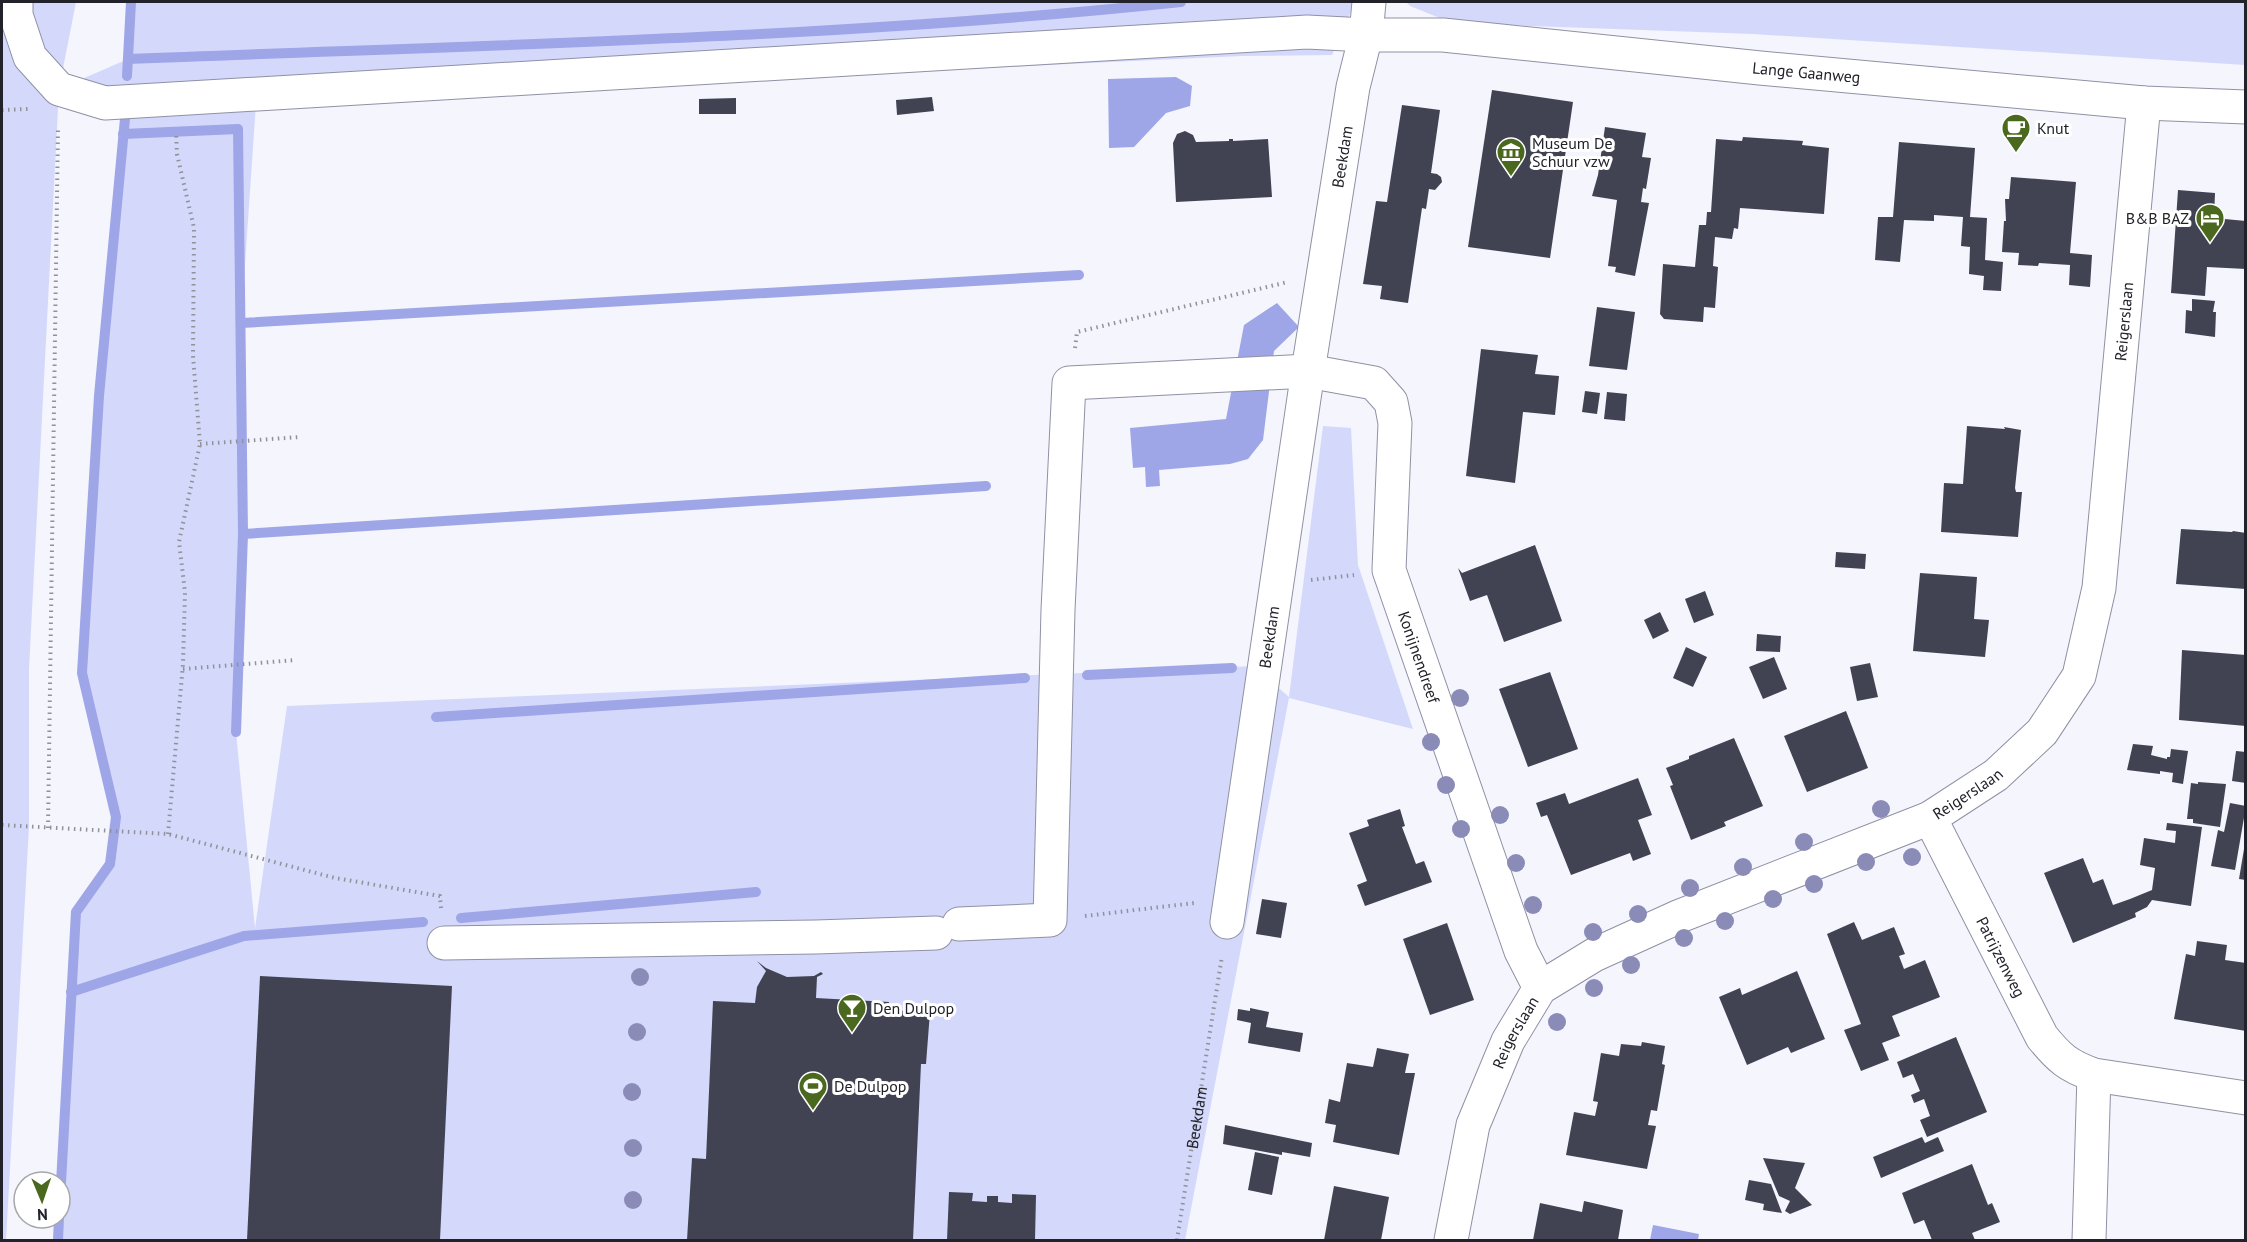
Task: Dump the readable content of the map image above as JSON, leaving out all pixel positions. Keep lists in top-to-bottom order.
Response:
{
  "streets": {
    "street": [
      "Lange Gaanweg",
      "Beekdam",
      "Reigerslaan",
      "Konijnendreef",
      "Patrijzenweg"
    ]
  },
  "crossings": [
    ["Lange Gaanweg", "Beekdam"],
    ["Lange Gaanweg", "Reigerslaan"],
    ["Beekdam", "Konijnendreef"],
    ["Reigerslaan", "Konijnendreef"],
    ["Reigerslaan", "Patrijzenweg"]
  ],
  "places": {
    "cafe": ["Knut"],
    "museum": ["Museum De Schuur vzw"],
    "hotel": ["B&B BAZ"],
    "bar": ["Den Dulpop"],
    "sports": ["De Dulpop"]
  },
  "north": "bottom"
}
